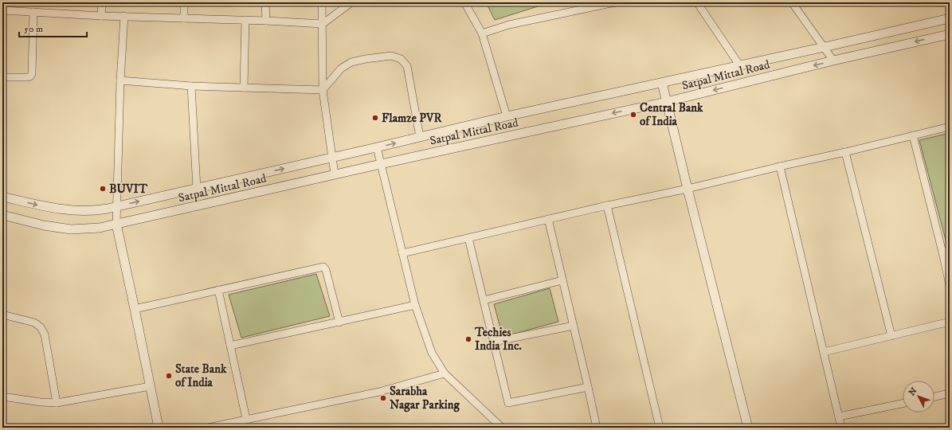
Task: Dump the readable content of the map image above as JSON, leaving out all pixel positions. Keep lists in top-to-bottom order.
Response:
{
  "streets": {
    "street": ["Satpal Mittal Road"]
  },
  "places": [
    "Central Bank of India",
    "Flamze PVR",
    "BUVIT",
    "Techies India Inc.",
    "State Bank of India",
    "Sarabha Nagar Parking"
  ],
  "scale_bar": "50 m",
  "north": "top left"
}
